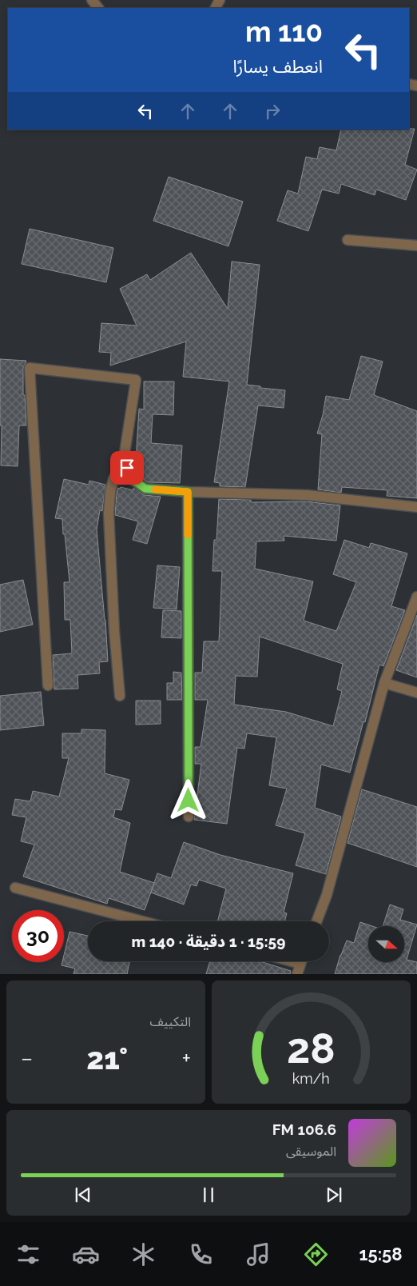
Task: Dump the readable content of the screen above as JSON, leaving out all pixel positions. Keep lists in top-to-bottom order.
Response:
{
  "north": "right",
  "page": {
    "turn": ["110 m", "انعطف يسارًا"],
    "limit": "30",
    "trip": "15:59 · 1 دقيقة · 140 m",
    "tile": "التكييف",
    "heat": ["−", "21°", "+"],
    "song": ["106.6 FM", "الموسيقى"],
    "tabs": "15:58",
    "gauge": ["28", "km/h"]
  }
}
